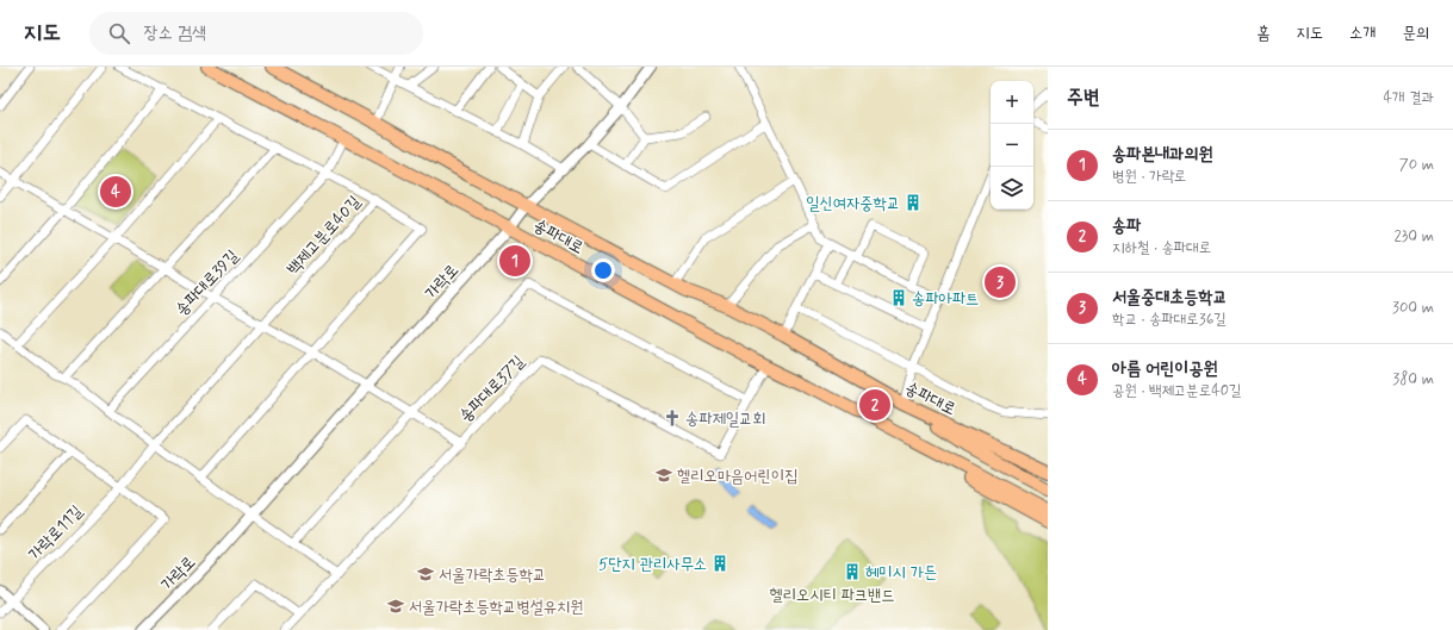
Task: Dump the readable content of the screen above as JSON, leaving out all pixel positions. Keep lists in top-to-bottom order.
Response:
{
  "streets": {
    "main road": ["송파대로"],
    "street": [
      "백제고분로40길",
      "가락로",
      "송파대로39길",
      "송파대로37길",
      "가락로11길"
    ]
  },
  "crossings": [
    ["백제고분로40길", "가락로11길"],
    ["송파대로", "가락로"],
    ["송파대로", "송파대로39길"],
    ["송파대로", "송파대로37길"]
  ],
  "parks": ["헬리오시티 파크밴드"],
  "places": {
    "building": [
      "일신여자중학교",
      "송파아파트",
      "5단지 관리사무소",
      "헤미시 가든"
    ],
    "church": ["송파제일교회"],
    "school or university": ["헬리오마음어린이집", "서울가락초등학교", "서울가락초등학교병설유치원"]
  },
  "page": {
    "header": "지도",
    "search": "장소 검색",
    "nav": [
      "홈",
      "지도",
      "소개",
      "문의"
    ],
    "heading": ["주변", "4개 결과"],
    "map_buttons": ["+", "−"],
    "list": [
      {
        "mark": "1",
        "name": "송파본내과의원",
        "note": "병원 · 가락로",
        "value": "70 m"
      },
      {
        "mark": "2",
        "name": "송파",
        "note": "지하철 · 송파대로",
        "value": "230 m"
      },
      {
        "mark": "3",
        "name": "서울중대초등학교",
        "note": "학교 · 송파대로36길",
        "value": "300 m"
      },
      {
        "mark": "4",
        "name": "아름 어린이공원",
        "note": "공원 · 백제고분로40길",
        "value": "380 m"
      }
    ],
    "pins": [
      "4",
      "1",
      "3",
      "2"
    ]
  }
}
